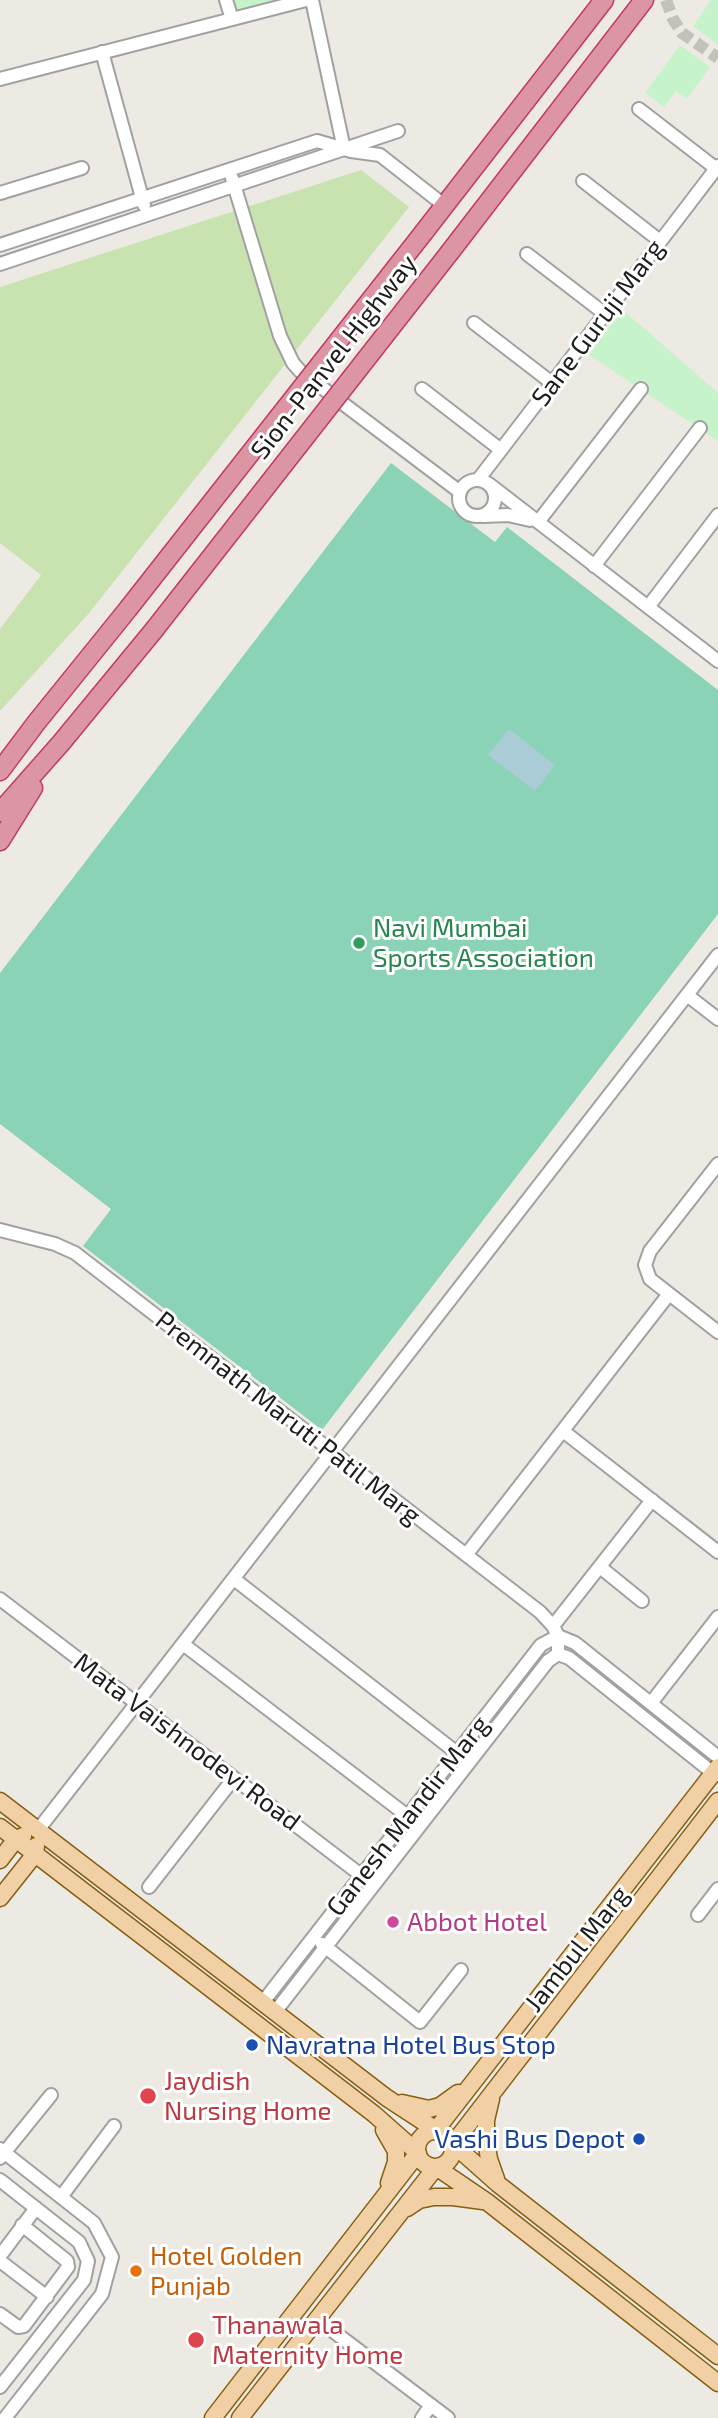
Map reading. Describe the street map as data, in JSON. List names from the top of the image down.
{
  "streets": {
    "highway": ["Sion-Panvel Highway"],
    "main road": ["Jambul Marg"],
    "street": [
      "Sane Guruji Marg",
      "Premnath Maruti Patil Marg",
      "Mata Vaishnodevi Road",
      "Ganesh Mandir Marg"
    ]
  },
  "crossings": [
    ["Premnath Maruti Patil Marg", "Ganesh Mandir Marg"],
    ["Mata Vaishnodevi Road", "Ganesh Mandir Marg"]
  ],
  "places": [
    "Navi Mumbai Sports Association",
    "Abbot Hotel",
    "Navratna Hotel Bus Stop",
    "Jaydish Nursing Home",
    "Vashi Bus Depot",
    "Hotel Golden Punjab",
    "Thanawala Maternity Home"
  ]
}
